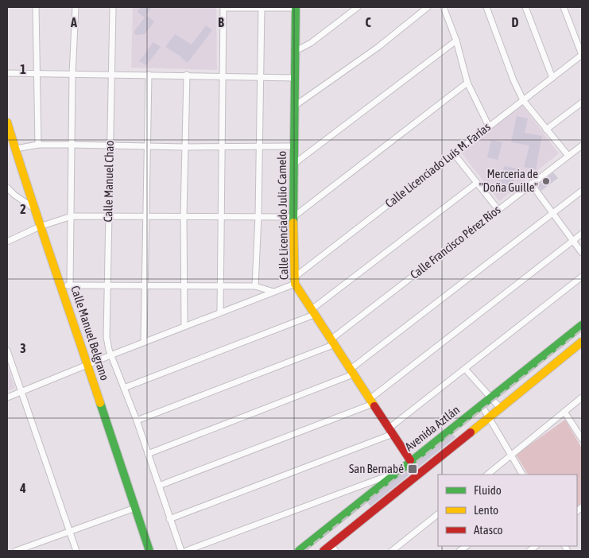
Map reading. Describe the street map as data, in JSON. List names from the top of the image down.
{
  "streets": {
    "street": [
      "Calle Licenciado Luis M. Farías",
      "Calle Manuel Chao",
      "Calle Licenciado Julio Camelo",
      "Calle Francisco Pérez Ríos",
      "Calle Manuel Belgrano",
      "Avenida Aztlán"
    ]
  },
  "crossings": [
    ["Calle Licenciado Luis M. Farías", "Calle Manuel Chao"],
    ["Calle Licenciado Luis M. Farías", "Calle Licenciado Julio Camelo"],
    ["Calle Licenciado Luis M. Farías", "Calle Manuel Belgrano"],
    ["Calle Manuel Chao", "Calle Francisco Pérez Ríos"],
    ["Calle Licenciado Julio Camelo", "Calle Francisco Pérez Ríos"],
    ["Calle Licenciado Julio Camelo", "Avenida Aztlán"]
  ],
  "places": {
    "other": ["Merceria de \"Doña Guille\""],
    "transit": ["San Bernabé"]
  },
  "legend": ["Fluido", "Lento", "Atasco"],
  "grid": {
    "columns": [
      "A",
      "B",
      "C",
      "D"
    ],
    "rows": [
      "1",
      "2",
      "3",
      "4"
    ]
  }
}
